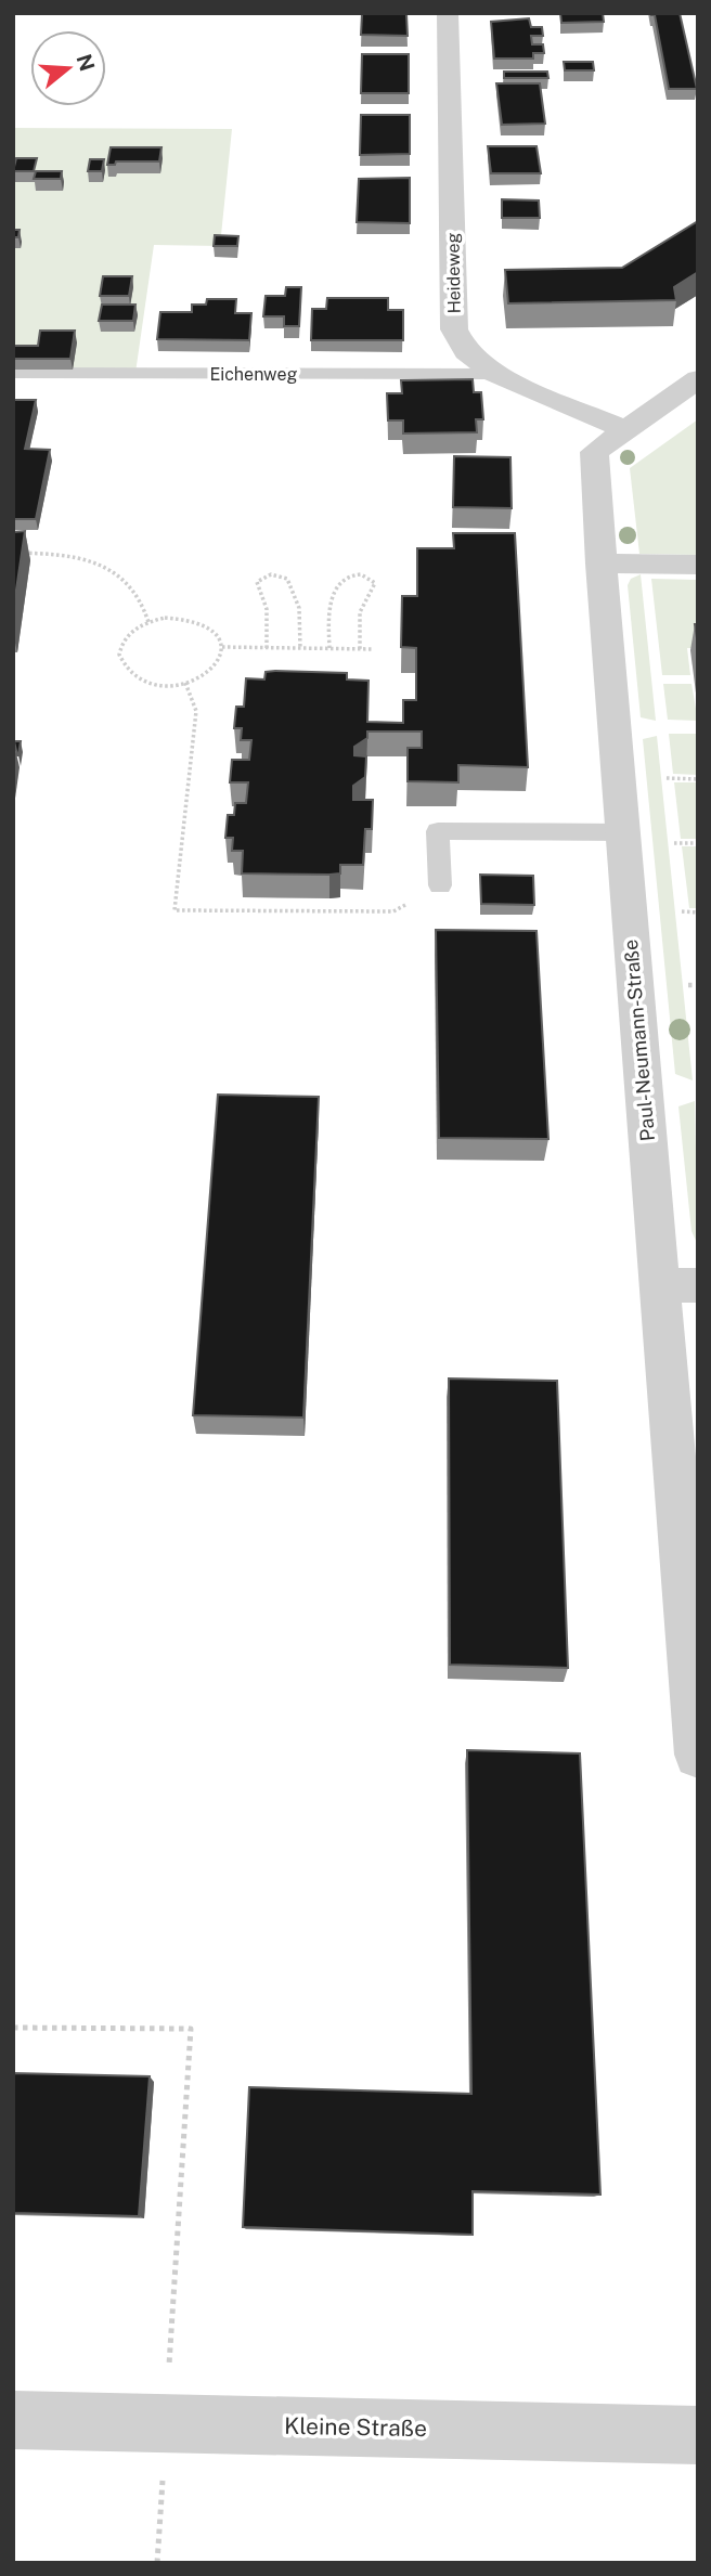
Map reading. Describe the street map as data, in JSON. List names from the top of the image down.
{
  "streets": {
    "street": ["Heideweg", "Paul-Neumann-Straße", "Kleine Straße"],
    "lane": ["Eichenweg"]
  },
  "crossings": [
    ["Heideweg", "Eichenweg"],
    ["Heideweg", "Paul-Neumann-Straße"]
  ],
  "north": "right"
}
